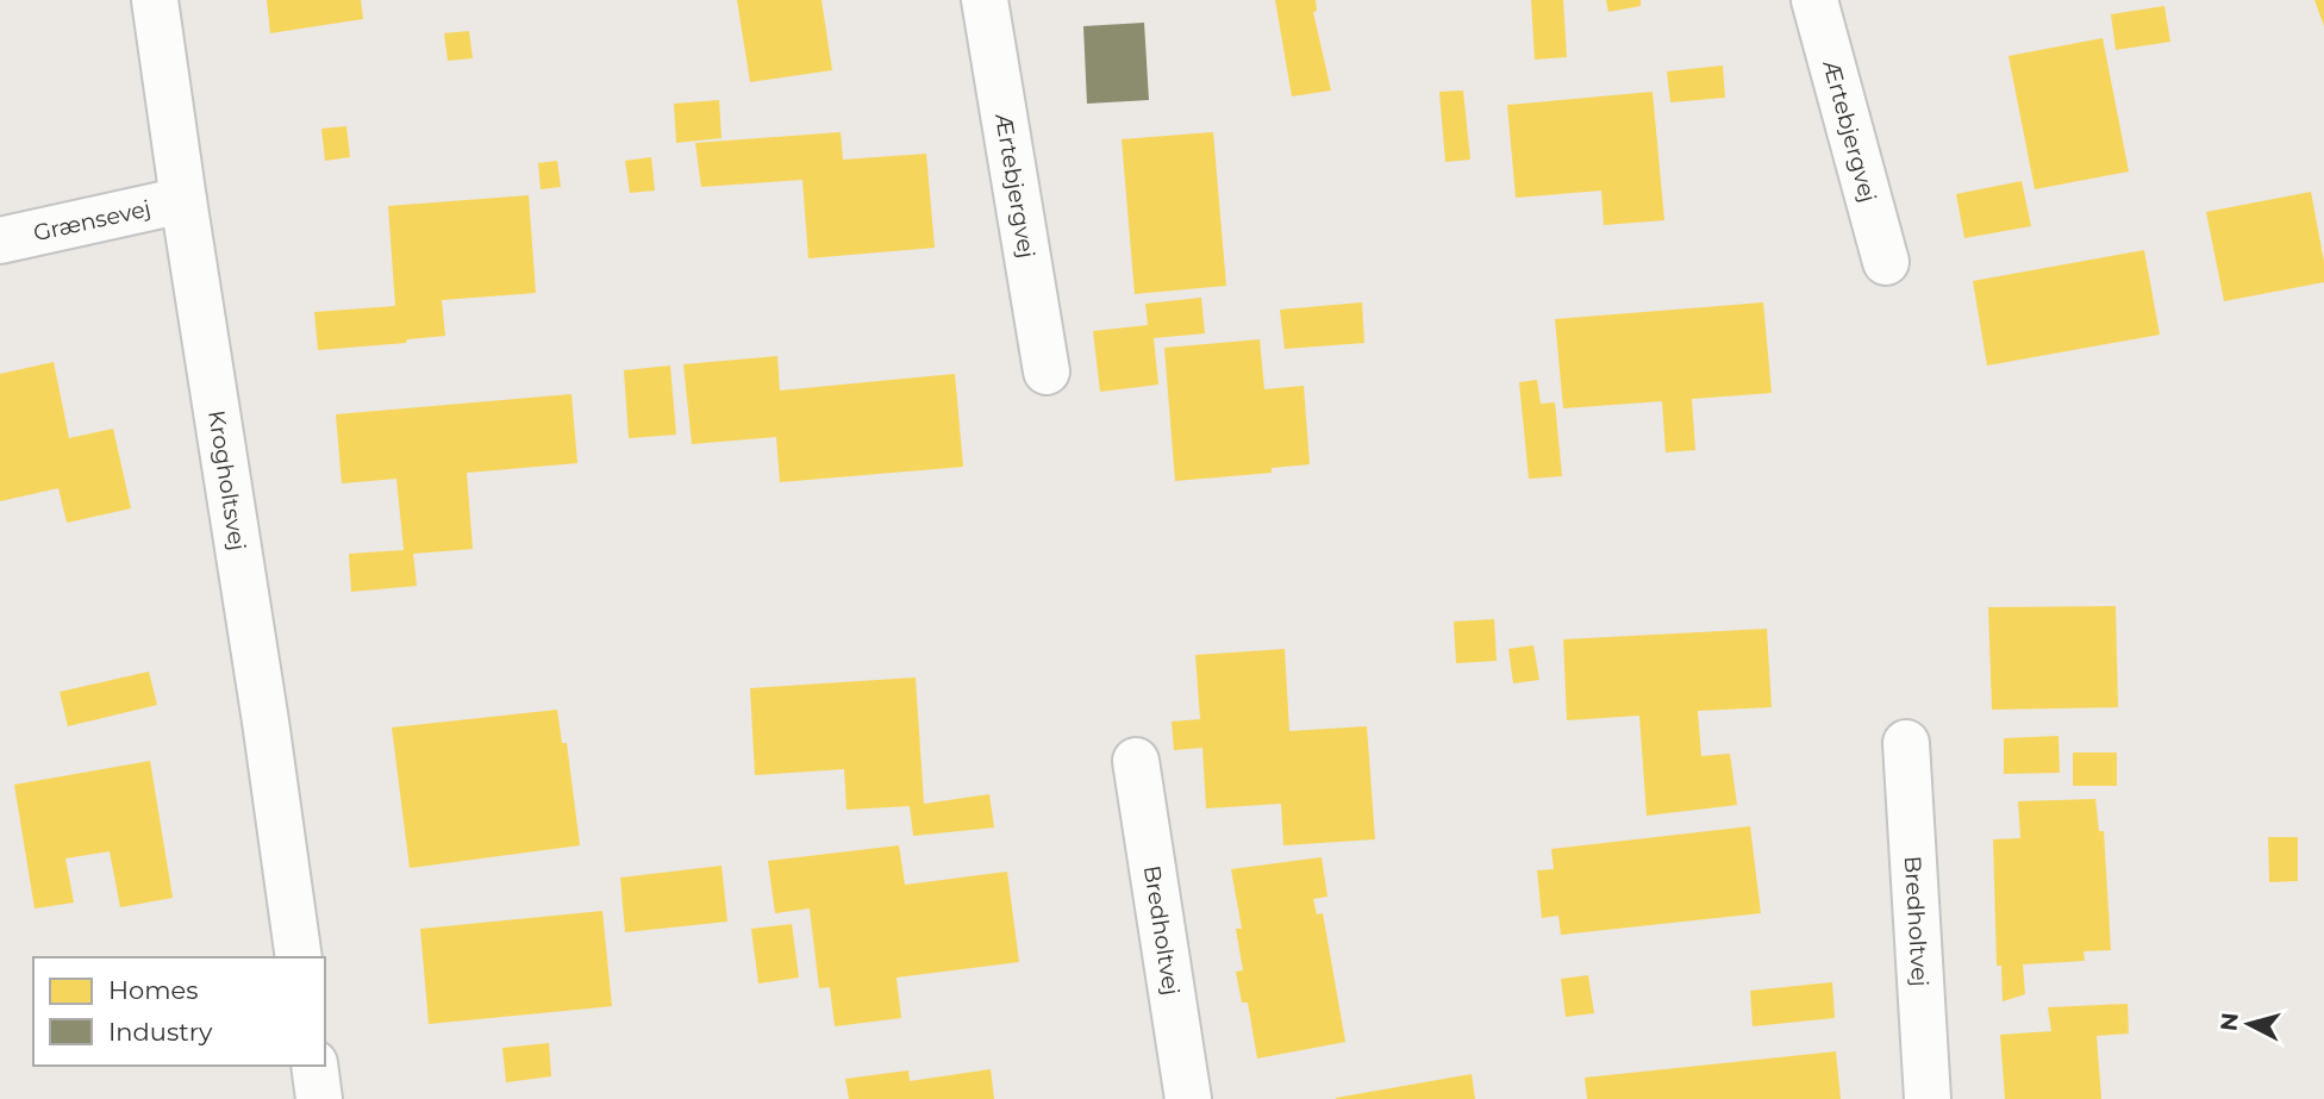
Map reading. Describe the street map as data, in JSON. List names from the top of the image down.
{
  "streets": {
    "street": [
      "Ærtebjergvej",
      "Grænsevej",
      "Krogholtsvej",
      "Bredholtvej"
    ]
  },
  "crossings": [
    ["Grænsevej", "Krogholtsvej"]
  ],
  "legend": ["Homes", "Industry"],
  "north": "left"
}
